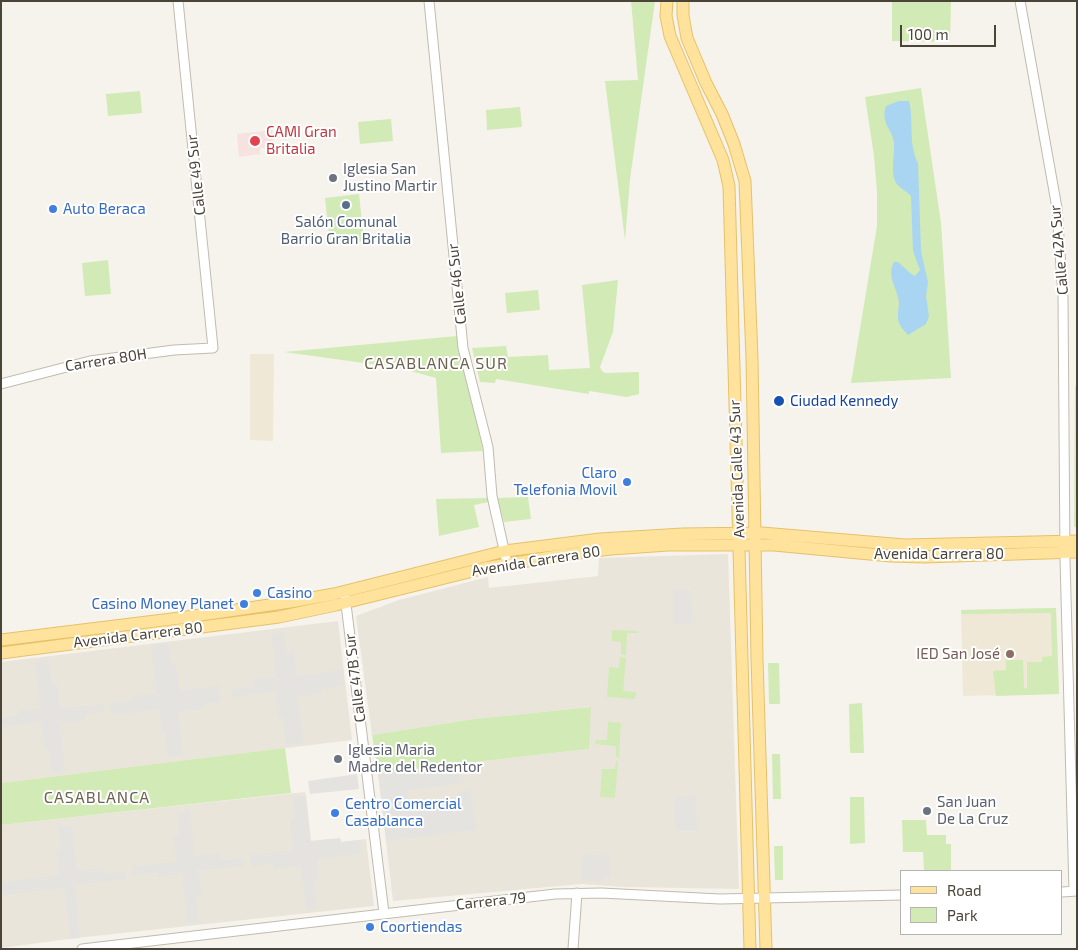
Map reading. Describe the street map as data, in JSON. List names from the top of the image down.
{
  "streets": {
    "main road": ["Avenida Calle 43 Sur", "Avenida Carrera 80"],
    "street": [
      "Calle 49 Sur",
      "Calle 42A Sur",
      "Calle 46 Sur",
      "Carrera 80H",
      "Calle 47B Sur",
      "Carrera 79"
    ]
  },
  "crossings": [
    ["Calle 49 Sur", "Carrera 80H"],
    ["Calle 42A Sur", "Avenida Carrera 80"],
    ["Calle 46 Sur", "Avenida Carrera 80"],
    ["Avenida Calle 43 Sur", "Avenida Carrera 80"],
    ["Avenida Calle 43 Sur", "Carrera 79"],
    ["Avenida Carrera 80", "Calle 47B Sur"],
    ["Calle 47B Sur", "Carrera 79"]
  ],
  "districts": ["CASABLANCA SUR", "CASABLANCA"],
  "places": [
    "CAMI Gran Britalia",
    "Iglesia San Justino Martir",
    "Salón Comunal Barrio Gran Britalia",
    "Auto Beraca",
    "Ciudad Kennedy",
    "Claro Telefonia Movil",
    "Casino",
    "Casino Money Planet",
    "IED San José",
    "Iglesia Maria Madre del Redentor",
    "San Juan De La Cruz",
    "Centro Comercial Casablanca",
    "Coortiendas"
  ],
  "legend": ["Road", "Park"],
  "scale_bar": "100 m"
}
